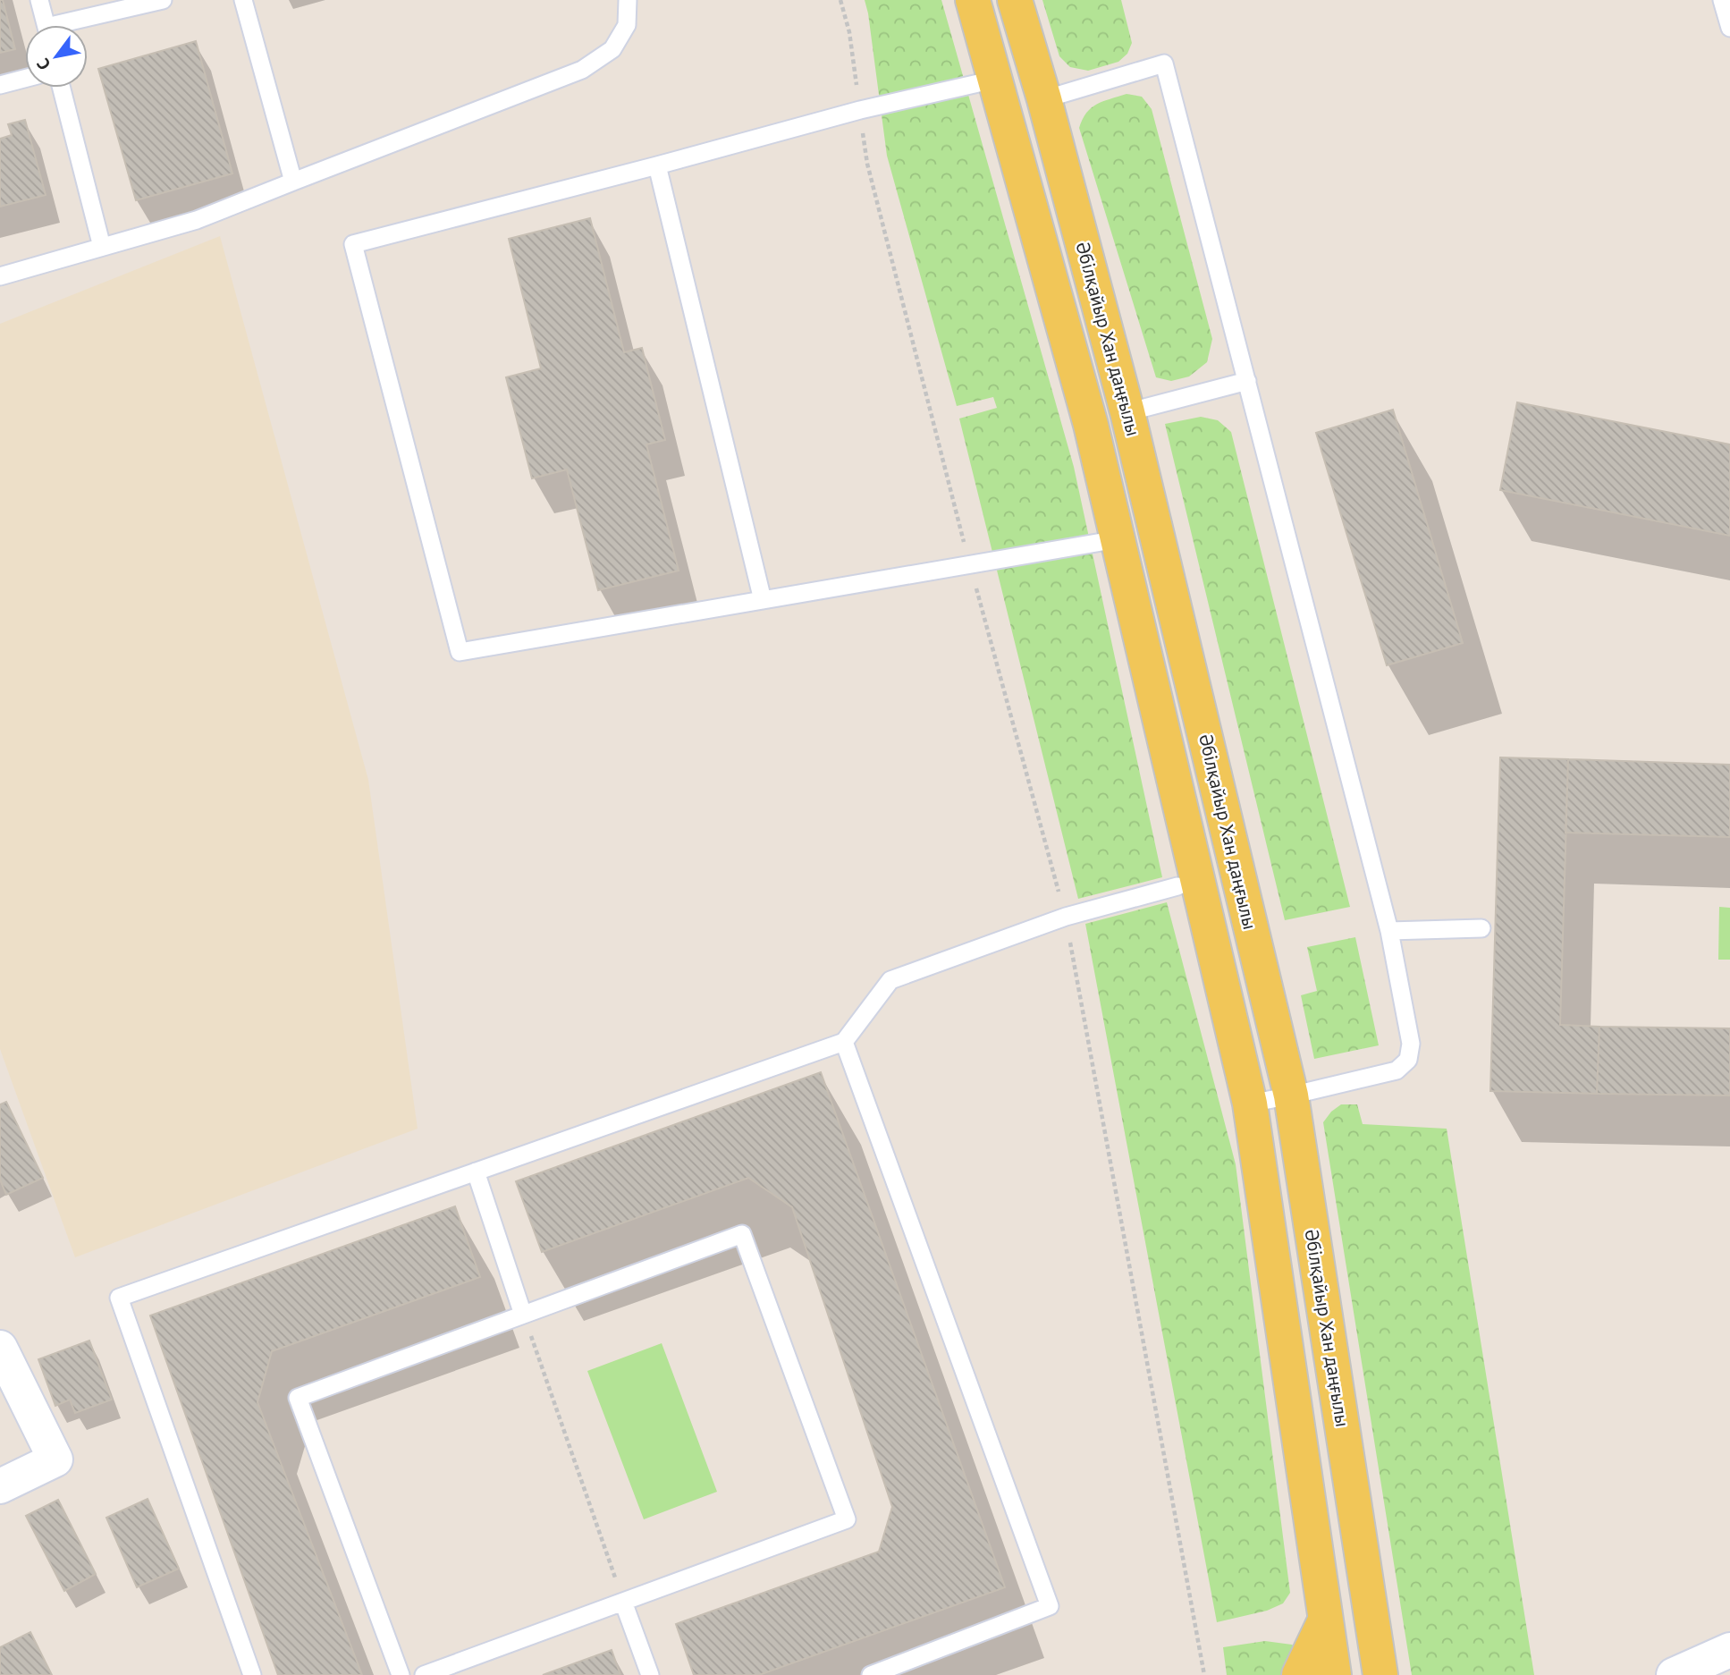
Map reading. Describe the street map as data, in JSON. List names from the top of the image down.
{
  "streets": {
    "main road": ["Әбілқайыр Хан даңғылы"]
  },
  "north": "bottom left"
}
